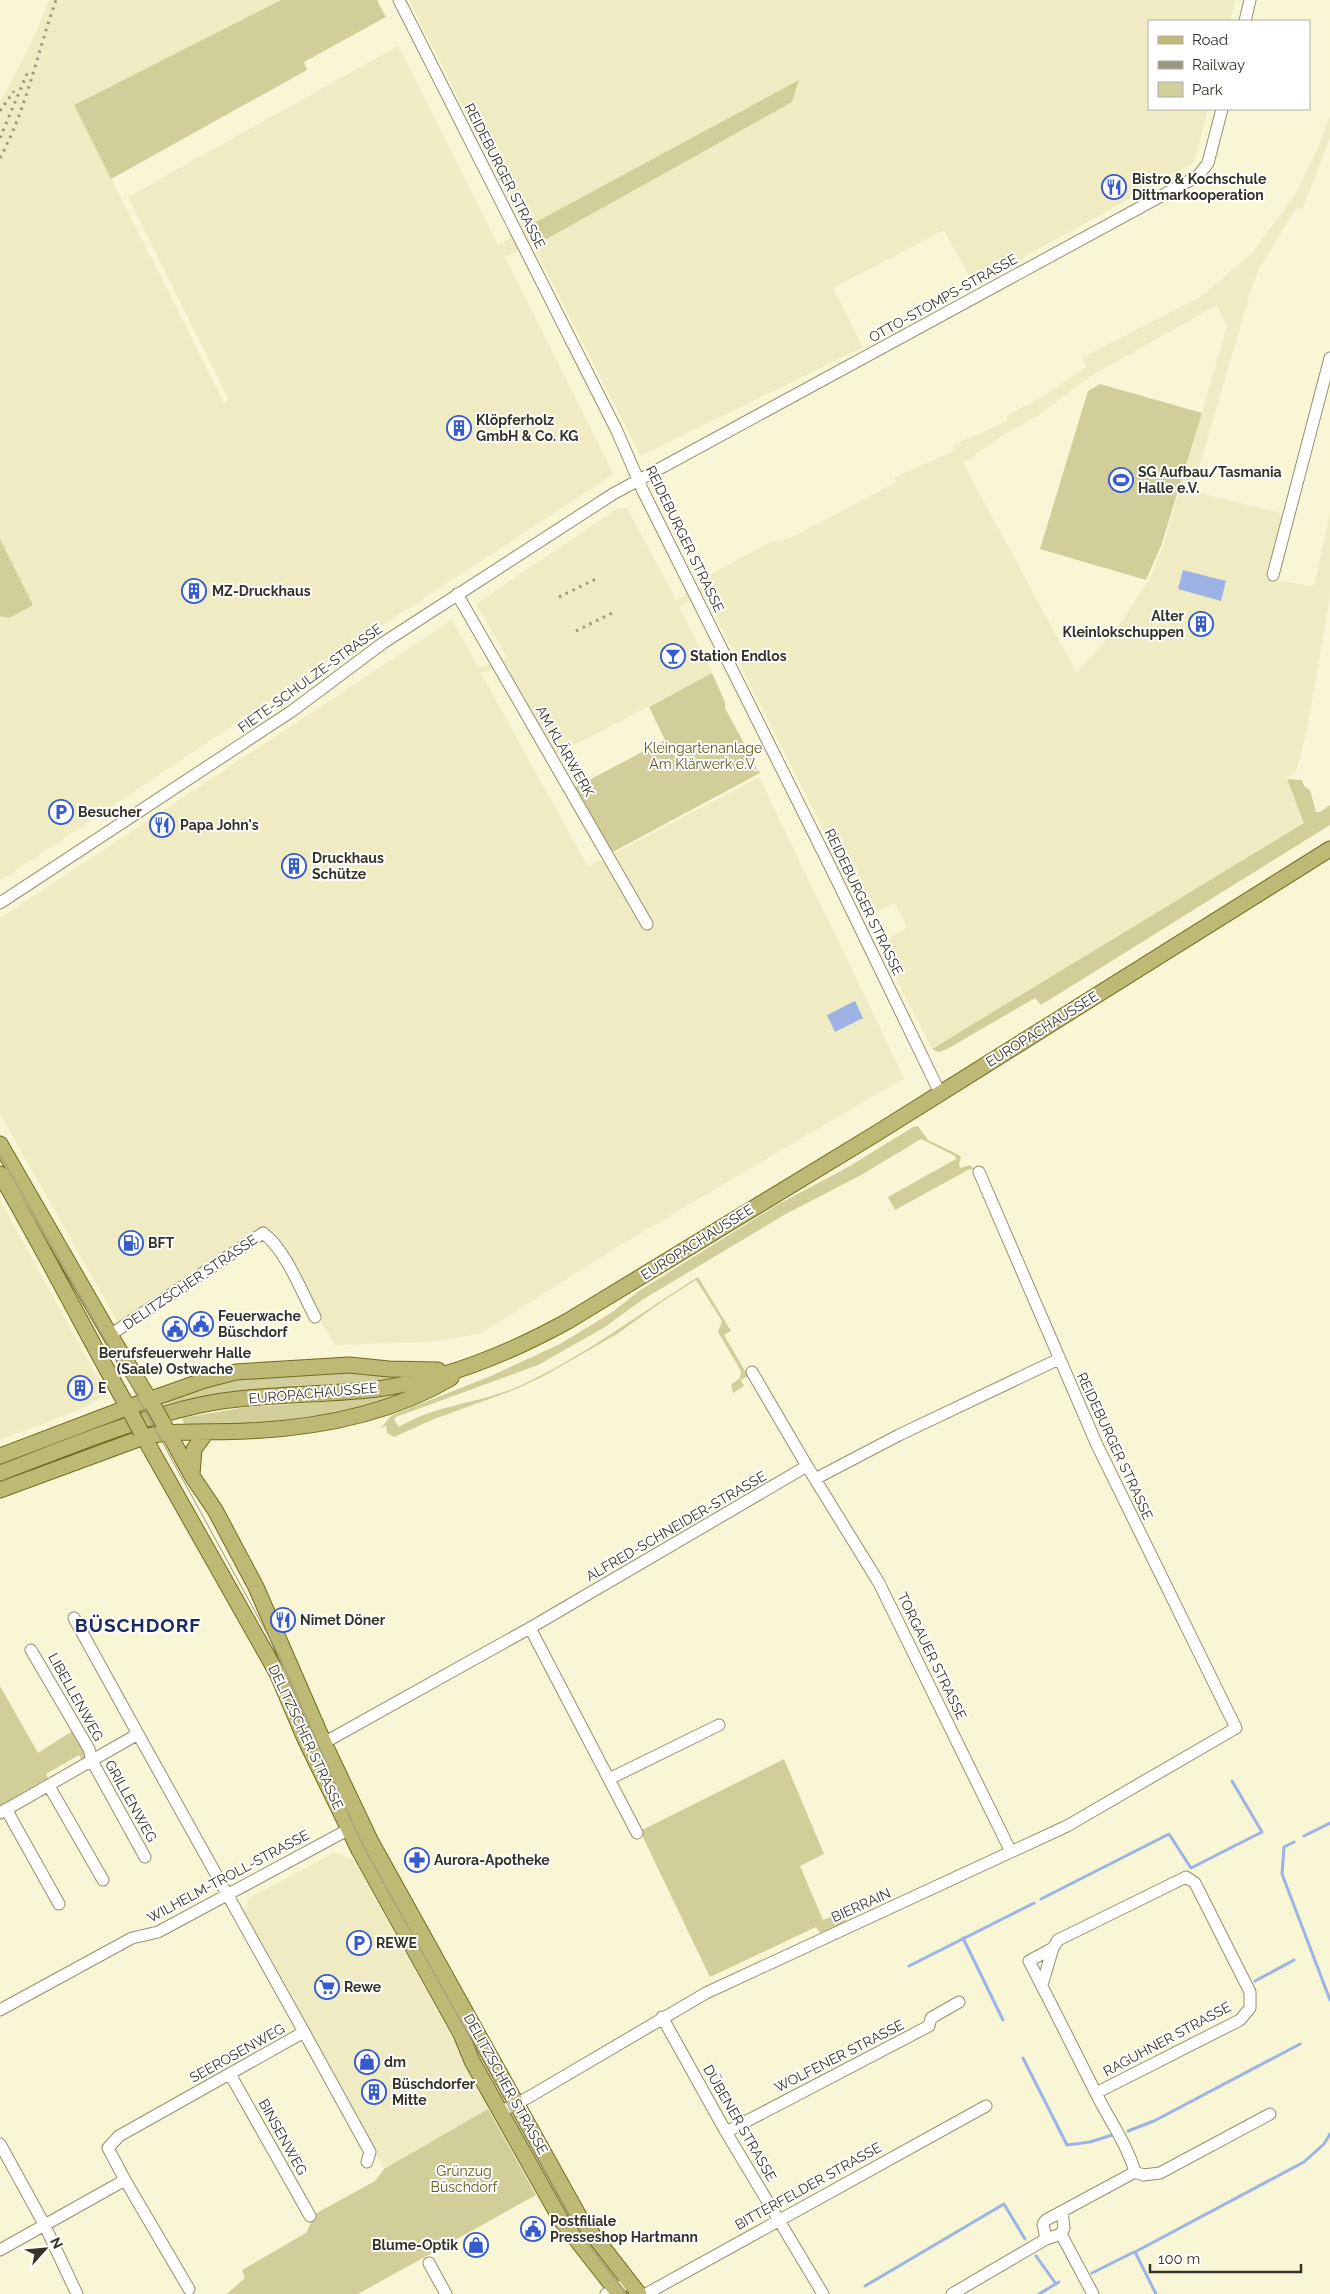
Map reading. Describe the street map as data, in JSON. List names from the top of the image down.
{
  "streets": {
    "main road": ["EUROPACHAUSSEE", "DELITZSCHER STRASSE"],
    "street": [
      "REIDEBURGER STRASSE",
      "OTTO-STOMPS-STRASSE",
      "FIETE-SCHULZE-STRASSE",
      "AM KLÄRWERK",
      "ALFRED-SCHNEIDER-STRASSE",
      "TORGAUER STRASSE",
      "LIBELLENWEG",
      "GRILLENWEG",
      "WILHELM-TROLL-STRASSE",
      "BIERRAIN",
      "RAGUHNER STRASSE",
      "SEEROSENWEG",
      "WOLFENER STRASSE",
      "DÜBENER STRASSE",
      "BINSENWEG",
      "BITTERFELDER STRASSE"
    ]
  },
  "crossings": [
    ["REIDEBURGER STRASSE", "OTTO-STOMPS-STRASSE"],
    ["REIDEBURGER STRASSE", "FIETE-SCHULZE-STRASSE"],
    ["REIDEBURGER STRASSE", "EUROPACHAUSSEE"],
    ["REIDEBURGER STRASSE", "BIERRAIN"],
    ["OTTO-STOMPS-STRASSE", "FIETE-SCHULZE-STRASSE"],
    ["FIETE-SCHULZE-STRASSE", "AM KLÄRWERK"],
    ["DELITZSCHER STRASSE", "ALFRED-SCHNEIDER-STRASSE"],
    ["DELITZSCHER STRASSE", "WILHELM-TROLL-STRASSE"],
    ["DELITZSCHER STRASSE", "BIERRAIN"],
    ["TORGAUER STRASSE", "BIERRAIN"],
    ["LIBELLENWEG", "GRILLENWEG"],
    ["WILHELM-TROLL-STRASSE", "SEEROSENWEG"],
    ["BIERRAIN", "DÜBENER STRASSE"],
    ["SEEROSENWEG", "BINSENWEG"],
    ["WOLFENER STRASSE", "DÜBENER STRASSE"],
    ["DÜBENER STRASSE", "BITTERFELDER STRASSE"]
  ],
  "districts": ["BÜSCHDORF"],
  "parks": ["Kleingartenanlage Am Klärwerk e.V.", "Grünzug Büschdorf"],
  "places": {
    "restaurant": ["Bistro & Kochschule Dittmarkooperation", "Papa John's", "Nimet Döner"],
    "building": [
      "Klöpferholz GmbH & Co. KG",
      "MZ-Druckhaus",
      "Alter Kleinlokschuppen",
      "Druckhaus Schütze",
      "E",
      "Büschdorfer Mitte"
    ],
    "sports": ["SG Aufbau/Tasmania Halle e.V."],
    "bar": ["Station Endlos"],
    "parking": ["Besucher", "REWE"],
    "fuel station": ["BFT"],
    "public building": ["Feuerwache Büschdorf", "Berufsfeuerwehr Halle (Saale) Ostwache", "Postfiliale Presseshop Hartmann"],
    "pharmacy": ["Aurora-Apotheke"],
    "supermarket": ["Rewe"],
    "shop": ["dm", "Blume-Optik"]
  },
  "legend": ["Road", "Railway", "Park"],
  "scale_bar": "100 m",
  "north": "top right"
}
